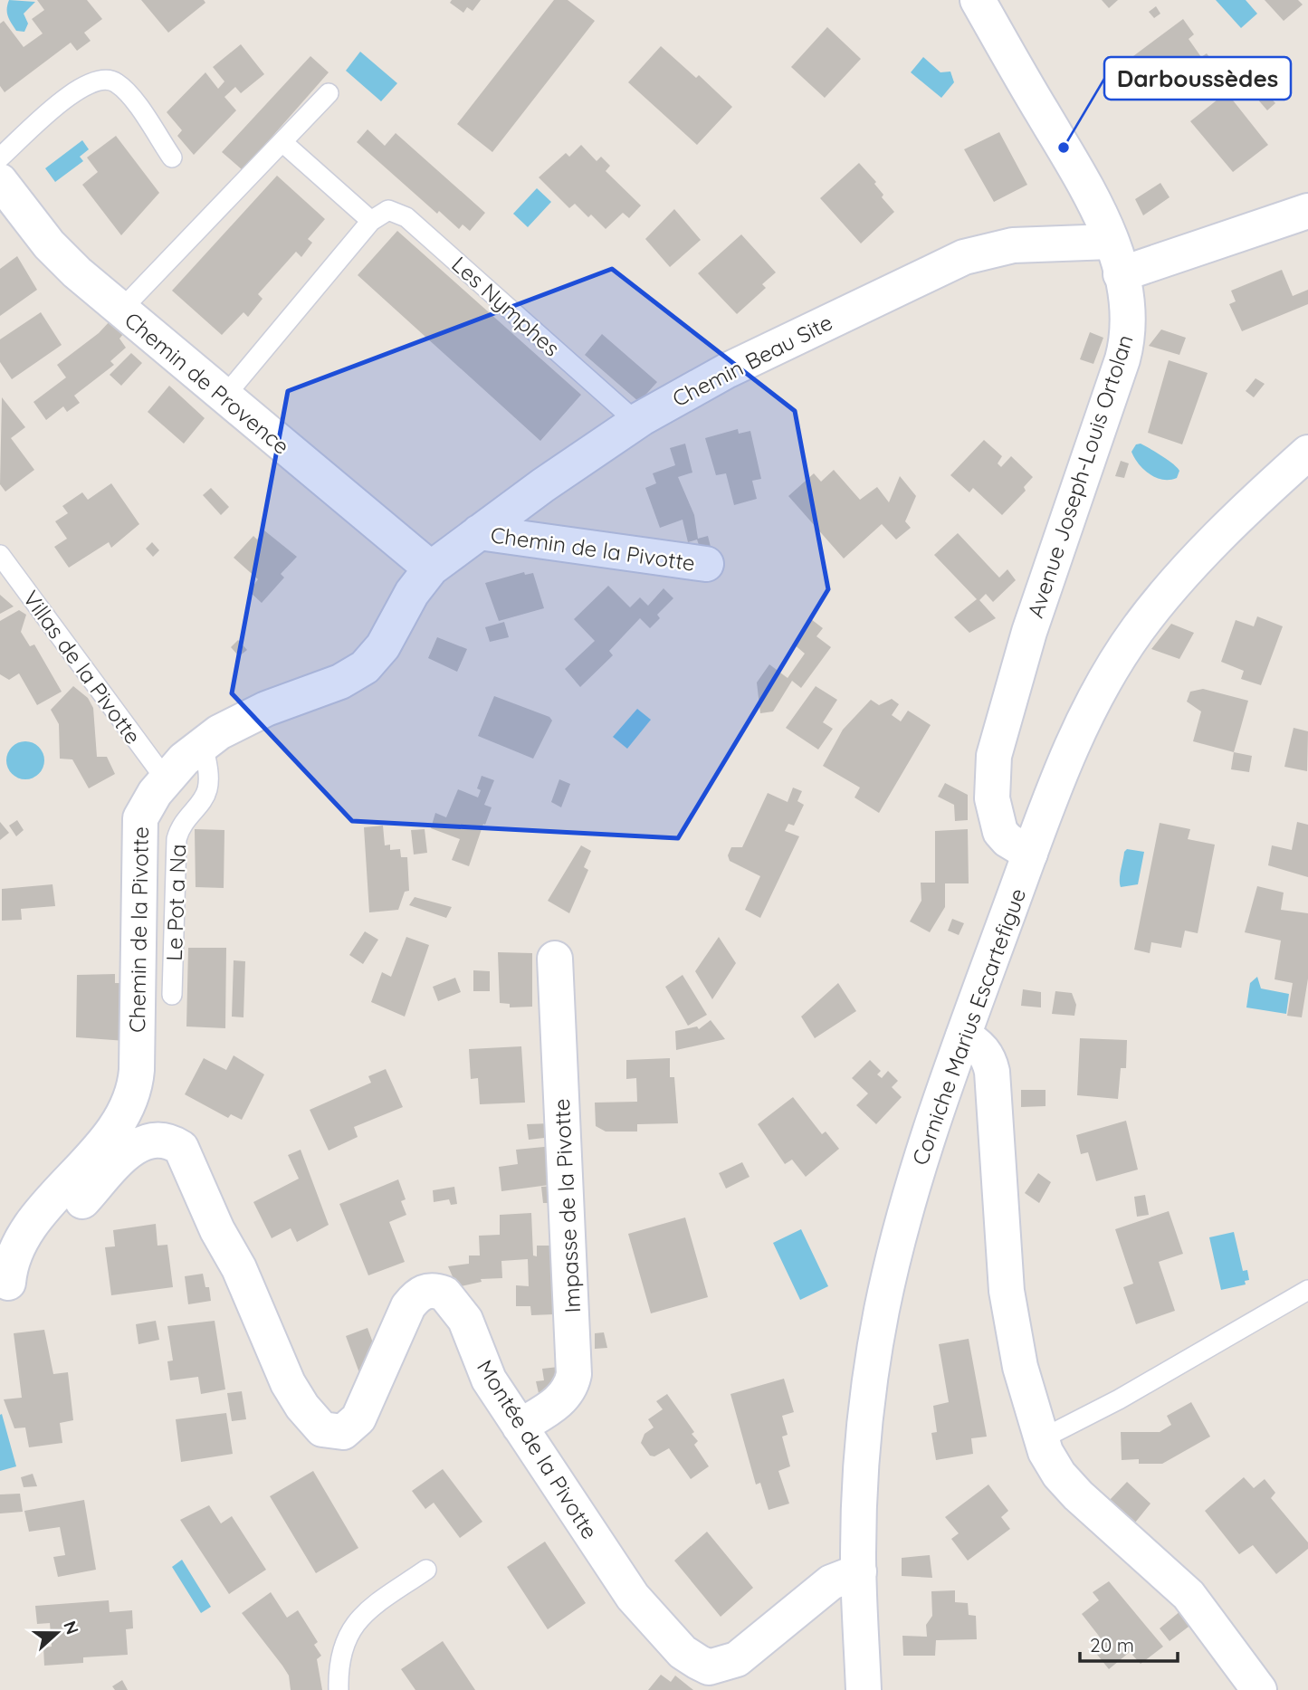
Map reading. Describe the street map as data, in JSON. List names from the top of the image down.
{
  "streets": {
    "street": [
      "Chemin Beau Site",
      "Chemin de Provence",
      "Avenue Joseph-Louis Ortolan",
      "Chemin de la Pivotte",
      "Corniche Marius Escartefigue",
      "Impasse de la Pivotte",
      "Montée de la Pivotte"
    ],
    "lane": ["Les Nymphes", "Villas de la Pivotte", "Le Pot a Na"]
  },
  "crossings": [
    ["Les Nymphes", "Chemin Beau Site"],
    ["Chemin Beau Site", "Chemin de Provence"],
    ["Chemin Beau Site", "Avenue Joseph-Louis Ortolan"],
    ["Chemin Beau Site", "Chemin de la Pivotte"],
    ["Chemin de Provence", "Chemin de la Pivotte"],
    ["Avenue Joseph-Louis Ortolan", "Corniche Marius Escartefigue"],
    ["Chemin de la Pivotte", "Villas de la Pivotte"],
    ["Chemin de la Pivotte", "Le Pot a Na"],
    ["Chemin de la Pivotte", "Montée de la Pivotte"],
    ["Corniche Marius Escartefigue", "Montée de la Pivotte"],
    ["Impasse de la Pivotte", "Montée de la Pivotte"]
  ],
  "places": ["Darboussèdes"],
  "scale_bar": "20 m",
  "north": "right"
}
